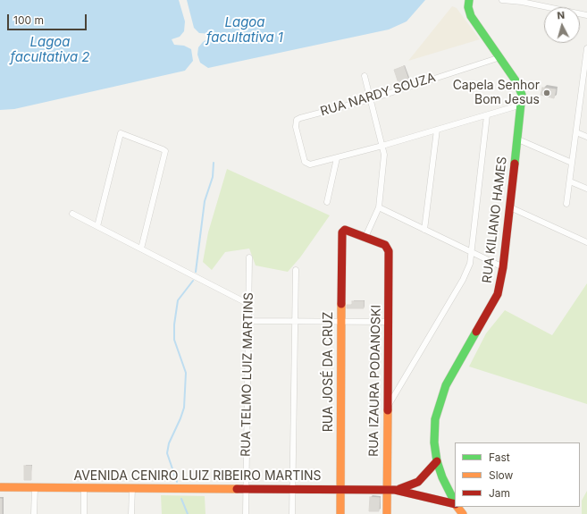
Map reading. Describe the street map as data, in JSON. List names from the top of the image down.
{
  "streets": {
    "street": [
      "RUA NARDY SOUZA",
      "RUA KILIANO HAMES",
      "RUA JOSÉ DA CRUZ",
      "RUA TELMO LUIZ MARTINS",
      "RUA IZAURA PODANOSKI",
      "AVENIDA CENIRO LUIZ RIBEIRO MARTINS"
    ]
  },
  "crossings": [
    ["RUA NARDY SOUZA", "RUA KILIANO HAMES"],
    ["RUA KILIANO HAMES", "AVENIDA CENIRO LUIZ RIBEIRO MARTINS"],
    ["RUA JOSÉ DA CRUZ", "RUA IZAURA PODANOSKI"],
    ["RUA JOSÉ DA CRUZ", "AVENIDA CENIRO LUIZ RIBEIRO MARTINS"],
    ["RUA TELMO LUIZ MARTINS", "AVENIDA CENIRO LUIZ RIBEIRO MARTINS"],
    ["RUA IZAURA PODANOSKI", "AVENIDA CENIRO LUIZ RIBEIRO MARTINS"]
  ],
  "water": ["Lagoa facultativa 1", "Lagoa facultativa 2"],
  "places": ["Capela Senhor Bom Jesus"],
  "legend": ["Fast", "Slow", "Jam"],
  "scale_bar": "100 m",
  "north": "top"
}
